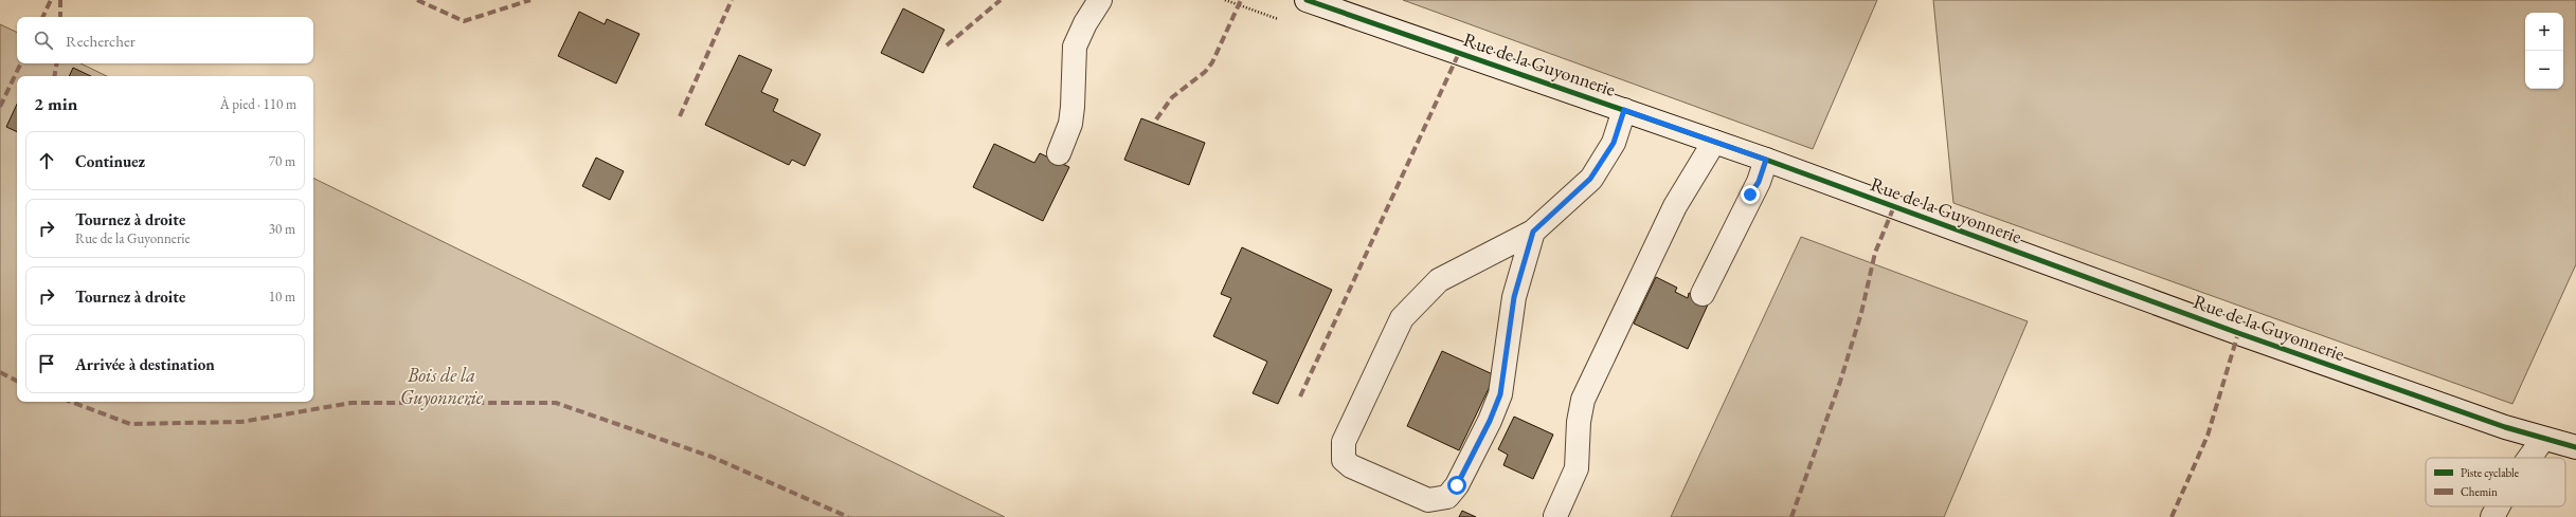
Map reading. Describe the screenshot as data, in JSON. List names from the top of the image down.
{
  "streets": {
    "street": ["Rue de la Guyonnerie"]
  },
  "parks": ["Bois de la Guyonnerie"],
  "legend": ["Piste cyclable", "Chemin"],
  "page": {
    "map_buttons": ["+", "−"],
    "search": "Rechercher",
    "heading": ["2 min", "À pied · 110 m"],
    "list": [
      ["Continuez", "70 m"],
      ["Tournez à droite", "Rue de la Guyonnerie", "30 m"],
      ["Tournez à droite", "10 m"],
      "Arrivée à destination"
    ]
  }
}
